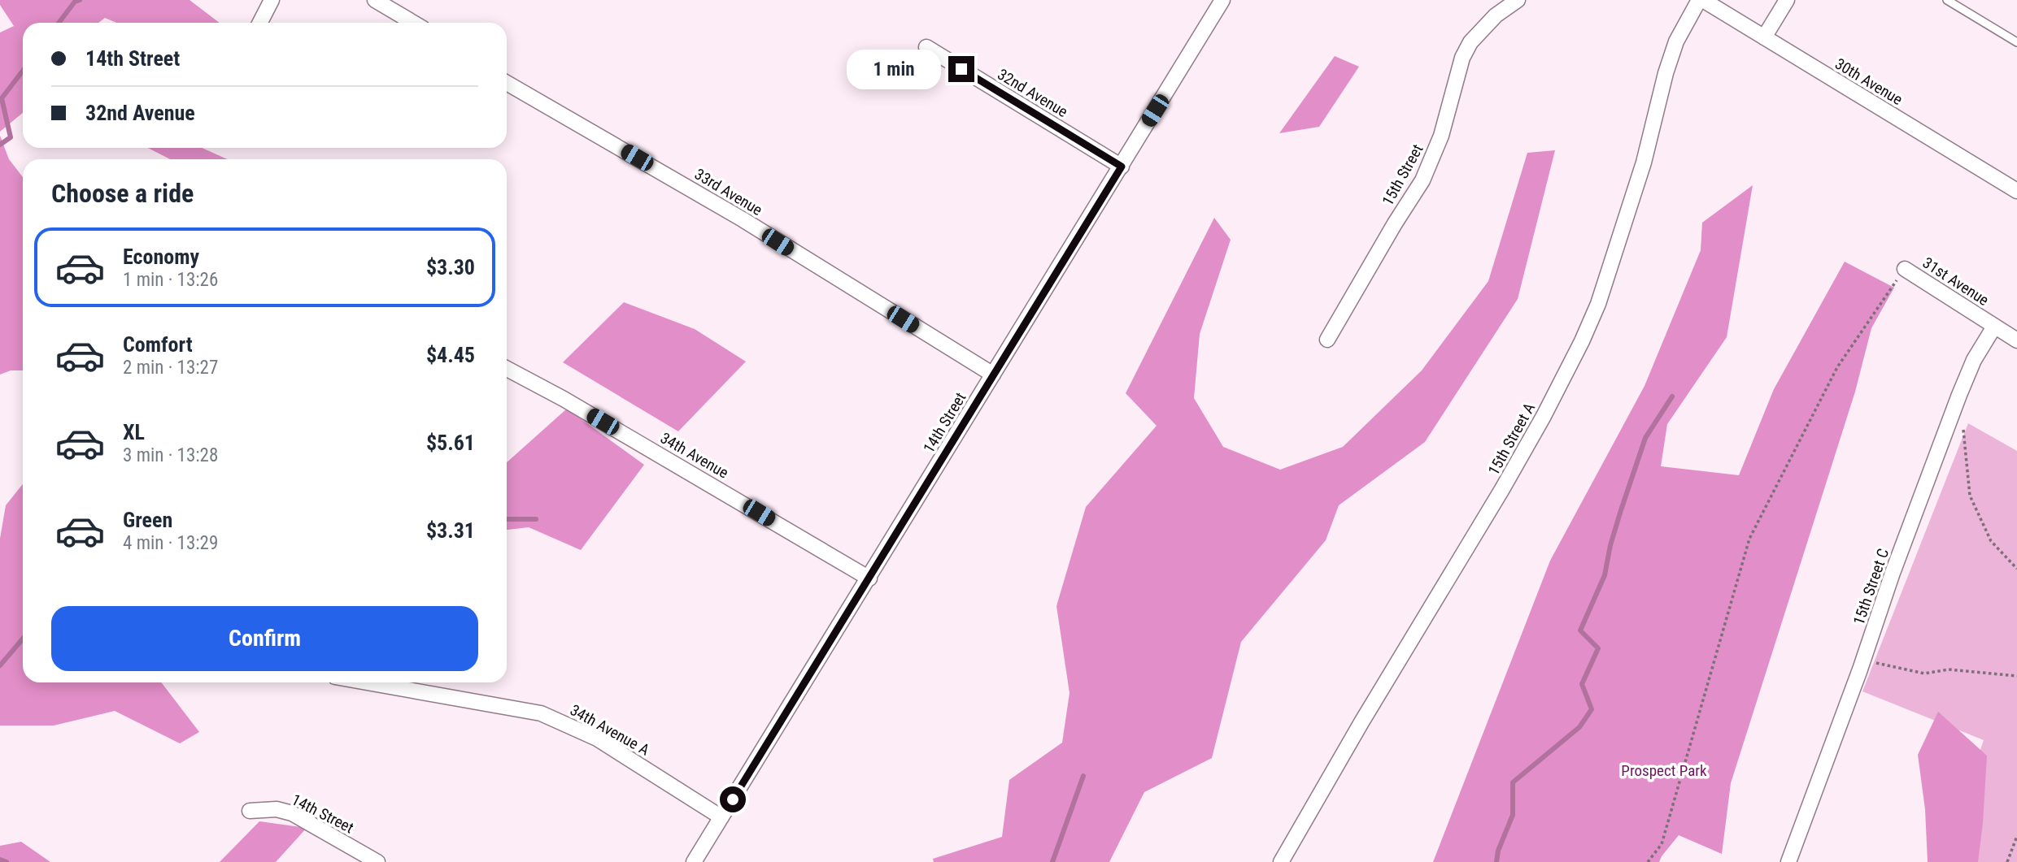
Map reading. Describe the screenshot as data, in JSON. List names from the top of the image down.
{
  "streets": {
    "street": [
      "30th Avenue",
      "32nd Avenue",
      "15th Street",
      "33rd Avenue",
      "31st Avenue",
      "14th Street",
      "15th Street A",
      "34th Avenue",
      "15th Street C",
      "34th Avenue A"
    ]
  },
  "crossings": [
    ["30th Avenue", "15th Street A"],
    ["32nd Avenue", "14th Street"],
    ["33rd Avenue", "14th Street"],
    ["31st Avenue", "15th Street C"],
    ["14th Street", "34th Avenue"],
    ["14th Street", "34th Avenue A"]
  ],
  "parks": ["Prospect Park"],
  "page": {
    "banner": ["14th Street", "32nd Avenue"],
    "bubble": "1 min",
    "heading": "Choose a ride",
    "list": [
      {
        "name": "Economy",
        "note": "1 min · 13:26",
        "value": "$3.30"
      },
      {
        "name": "Comfort",
        "note": "2 min · 13:27",
        "value": "$4.45"
      },
      {
        "name": "XL",
        "note": "3 min · 13:28",
        "value": "$5.61"
      },
      {
        "name": "Green",
        "note": "4 min · 13:29",
        "value": "$3.31"
      }
    ],
    "buttons": "Confirm"
  }
}
